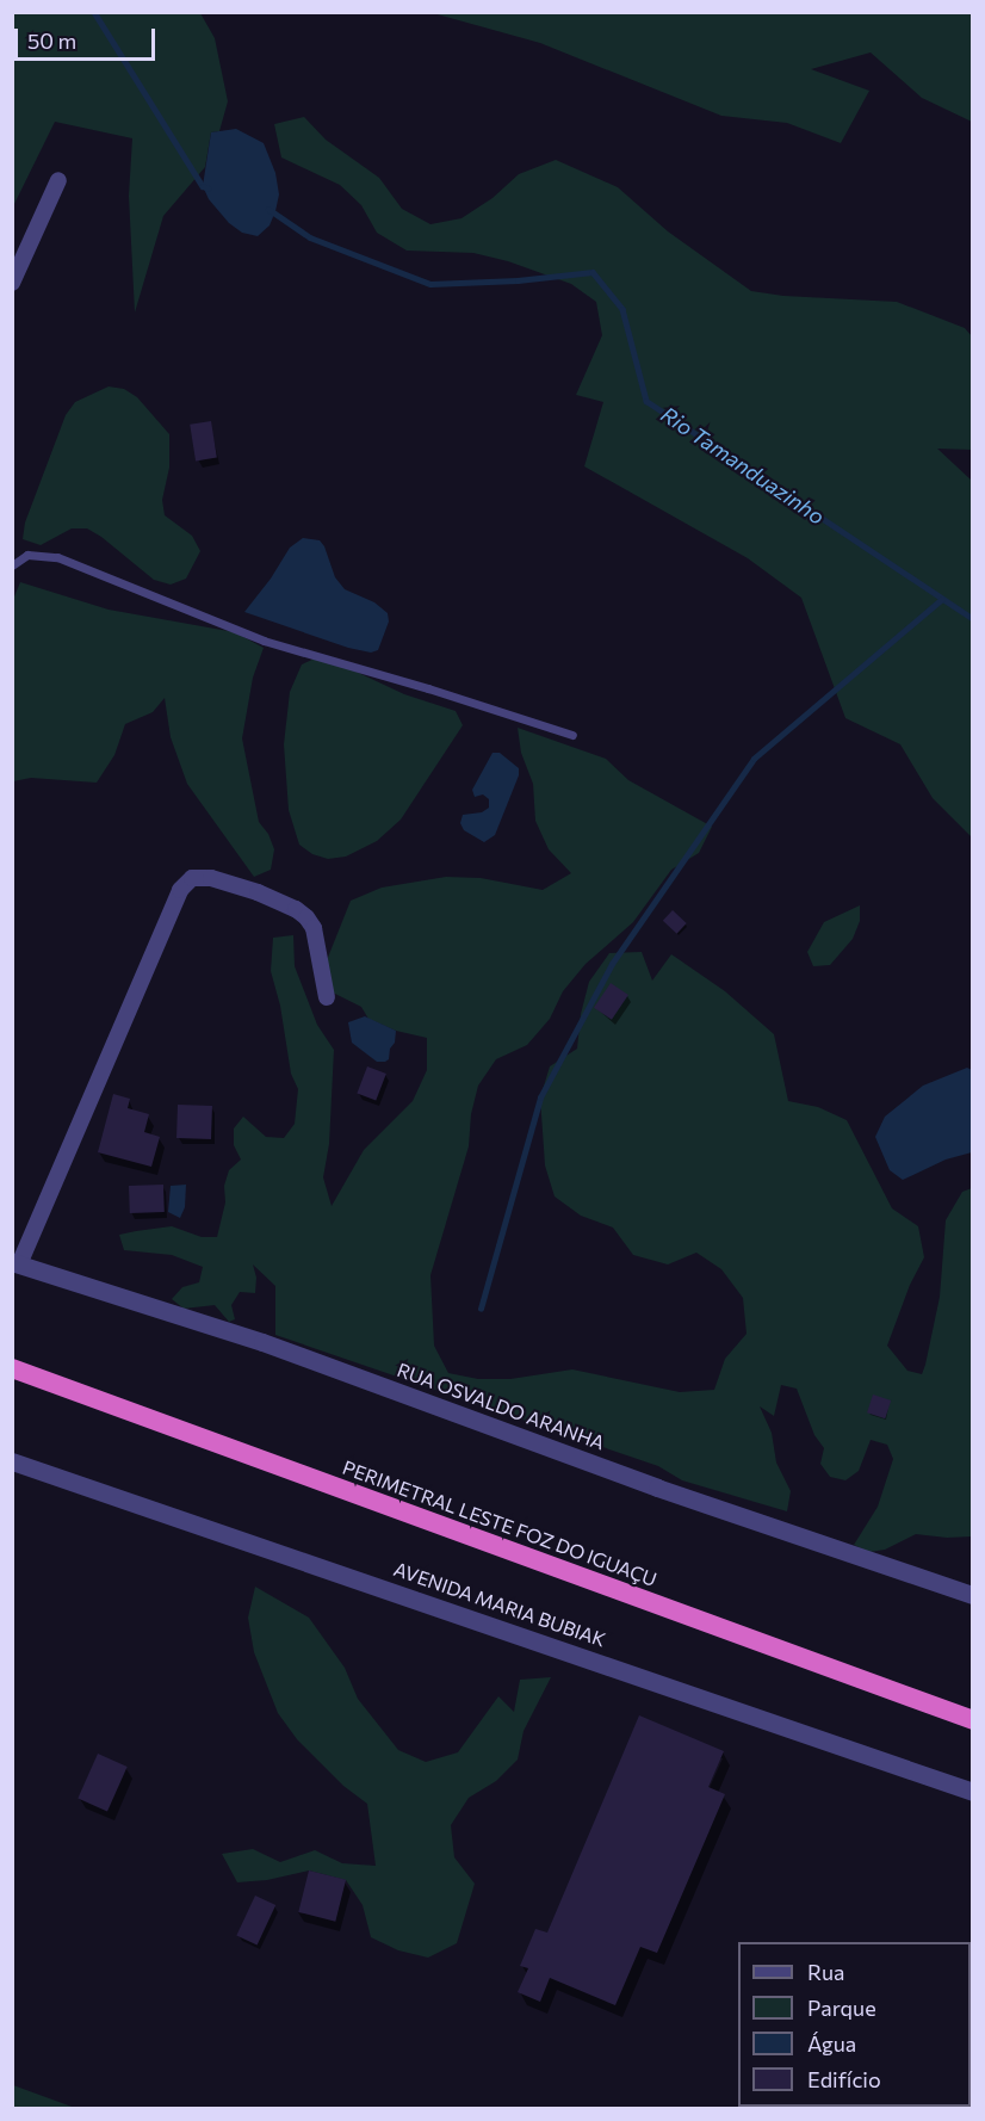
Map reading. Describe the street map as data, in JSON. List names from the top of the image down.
{
  "streets": {
    "highway": ["PERIMETRAL LESTE FOZ DO IGUAÇU"],
    "street": ["RUA OSVALDO ARANHA", "AVENIDA MARIA BUBIAK"]
  },
  "water": ["Rio Tamanduazinho"],
  "legend": [
    "Rua",
    "Parque",
    "Água",
    "Edifício"
  ],
  "scale_bar": "50 m"
}
